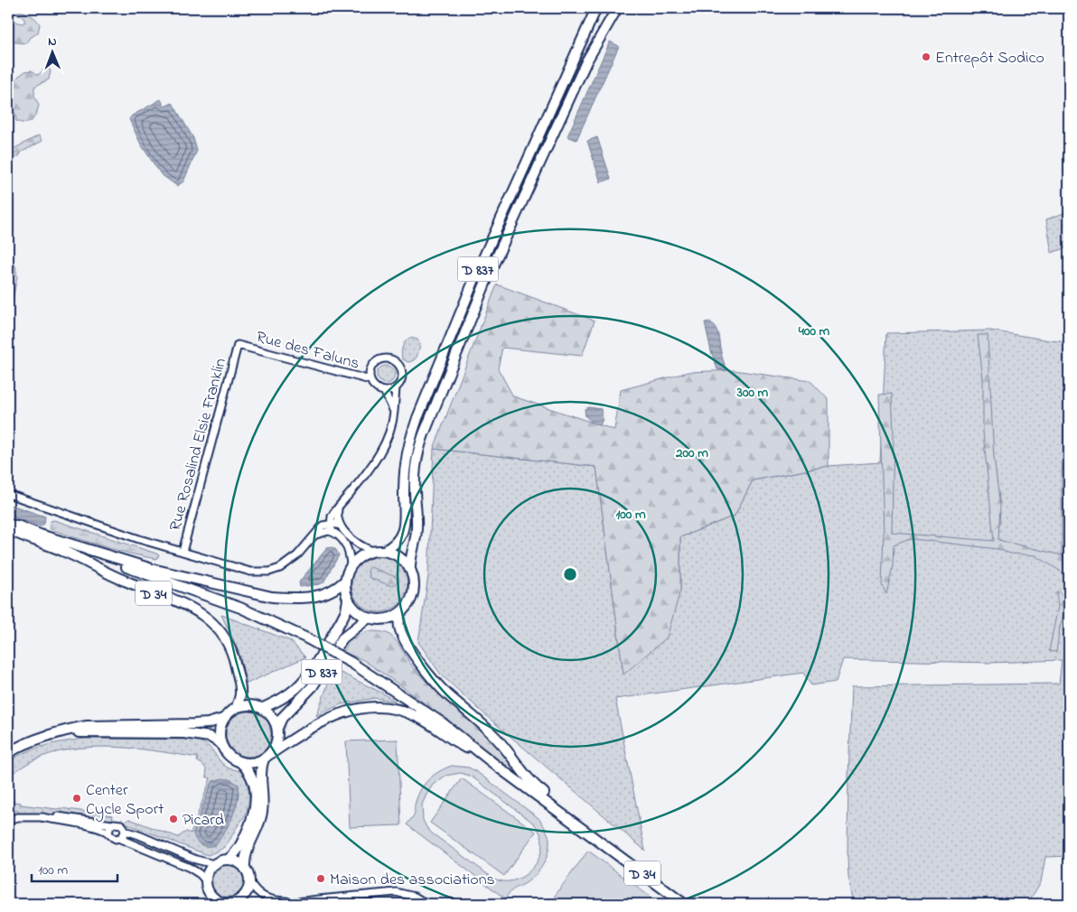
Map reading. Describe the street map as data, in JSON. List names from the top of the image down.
{
  "streets": {
    "main road": ["D 837", "D 34"],
    "street": ["Rue des Faluns", "Rue Rosalind Elsie Franklin"]
  },
  "crossings": [
    ["D 837", "D 34"],
    ["Rue des Faluns", "Rue Rosalind Elsie Franklin"]
  ],
  "places": [
    "Entrepôt Sodico",
    "Center Cycle Sport",
    "Picard",
    "Maison des associations"
  ],
  "scale_bar": "100 m",
  "north": "top",
  "rings": [
    "400 m",
    "300 m",
    "200 m",
    "100 m"
  ]
}
